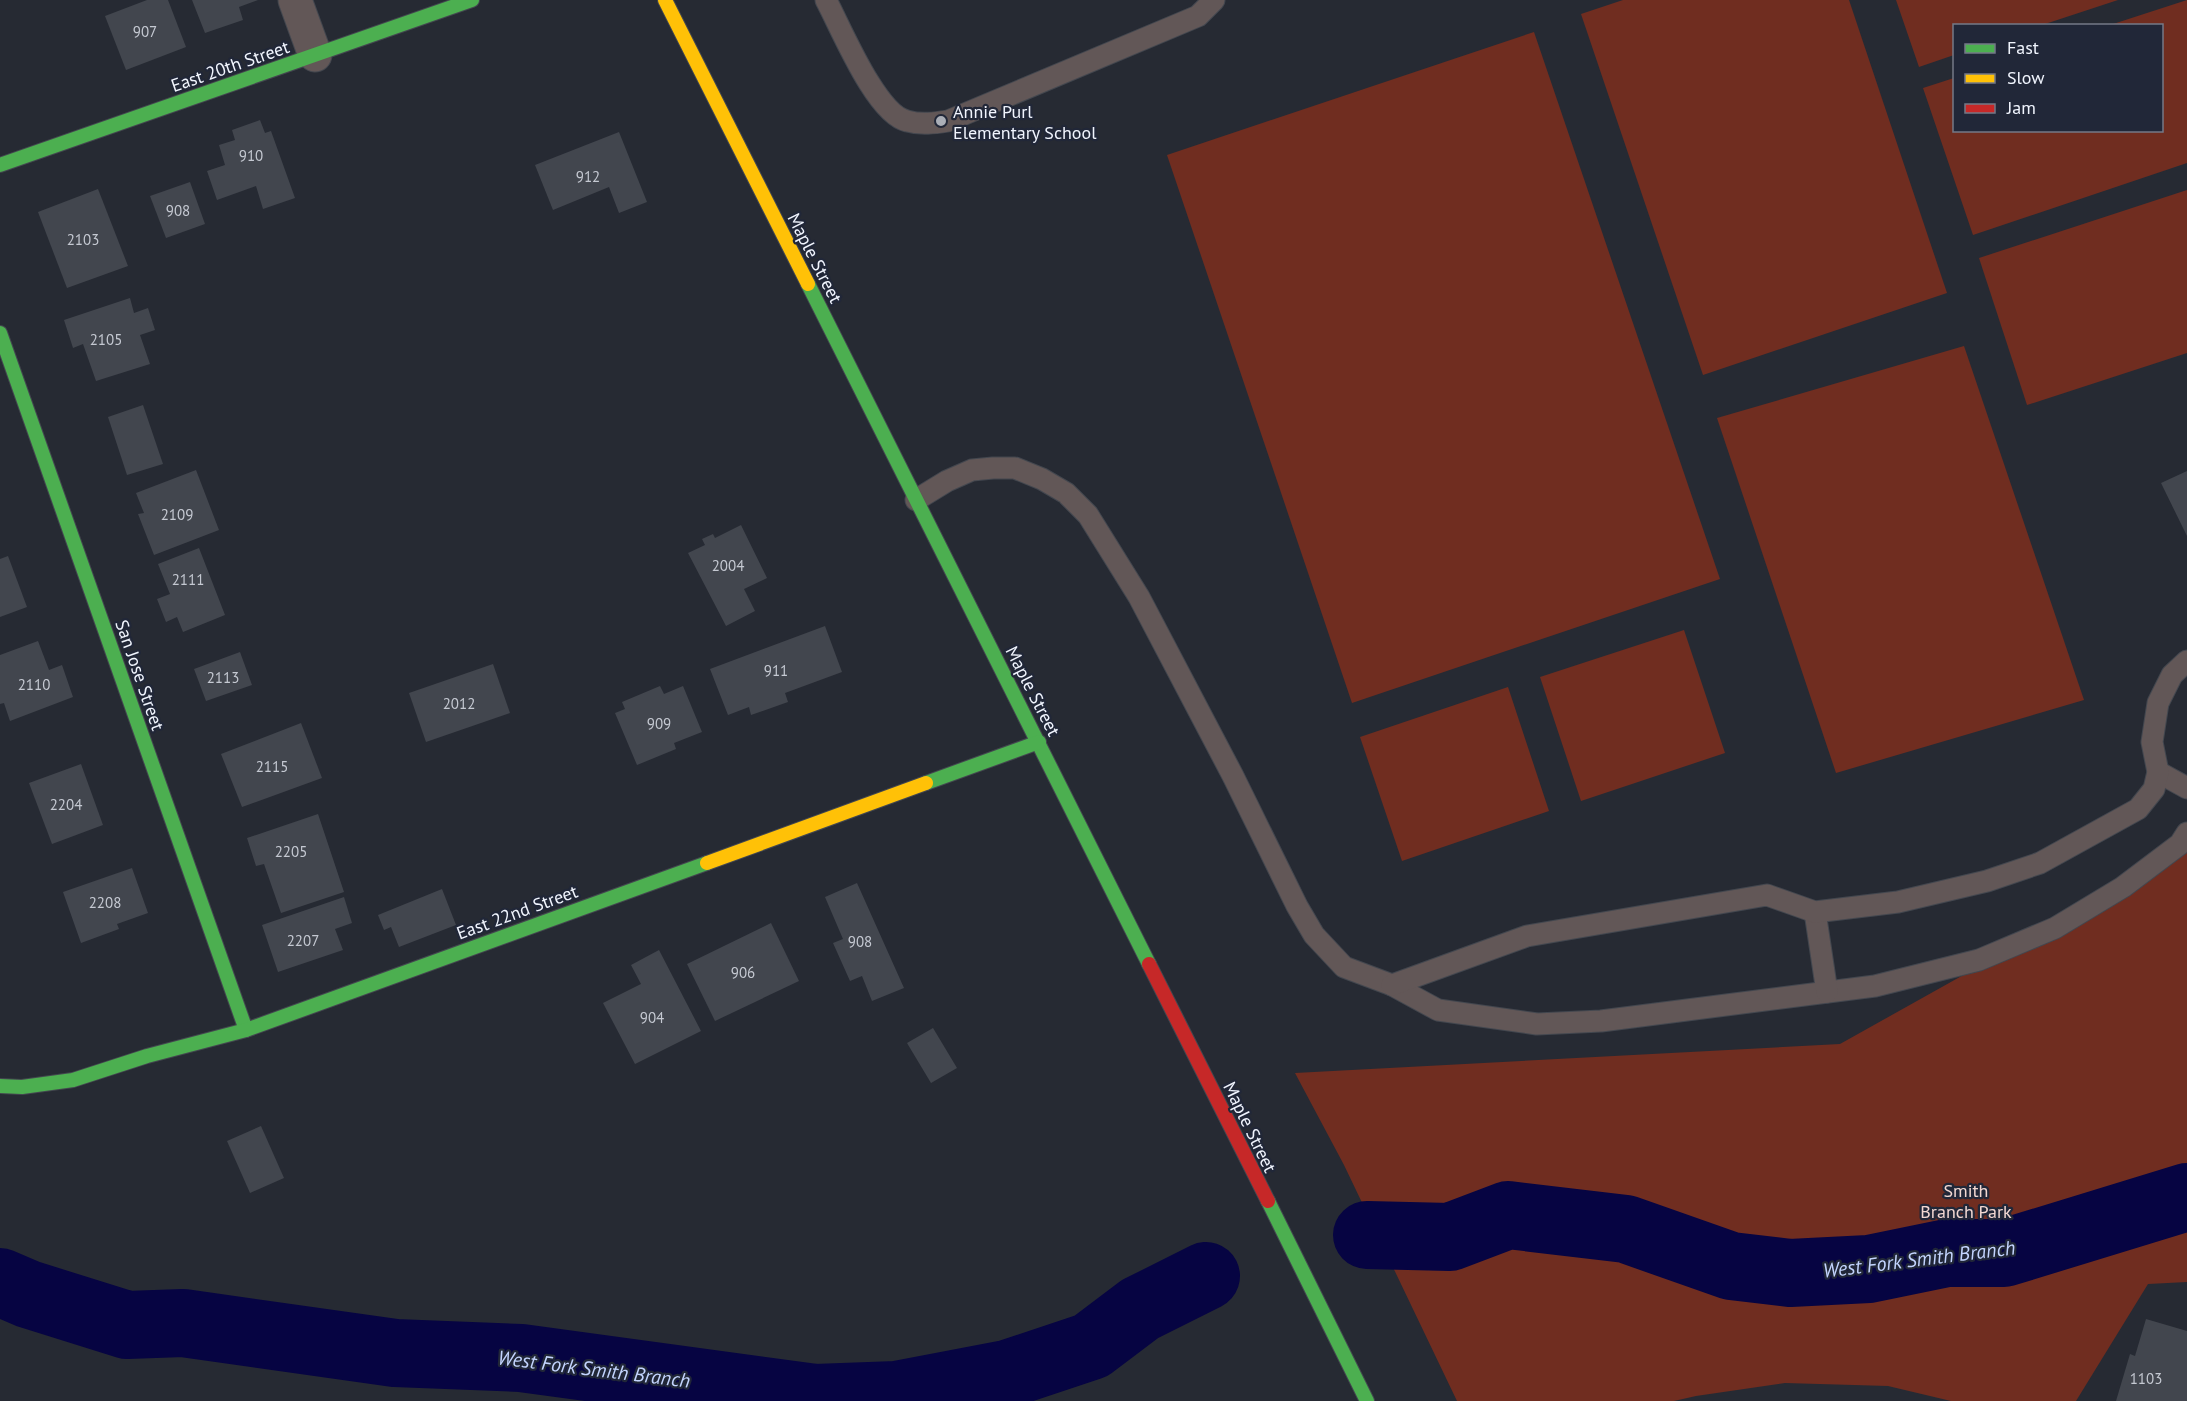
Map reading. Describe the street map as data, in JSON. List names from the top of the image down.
{
  "streets": {
    "street": [
      "East 20th Street",
      "Maple Street",
      "San Jose Street",
      "East 22nd Street"
    ]
  },
  "crossings": [
    ["Maple Street", "East 22nd Street"],
    ["San Jose Street", "East 22nd Street"]
  ],
  "water": ["West Fork Smith Branch"],
  "parks": ["Smith Branch Park"],
  "places": ["Annie Purl Elementary School"],
  "house_numbers": [
    "907",
    "910",
    "912",
    "908",
    "2103",
    "2105",
    "2109",
    "2004",
    "2111",
    "911",
    "2113",
    "2110",
    "2012",
    "909",
    "2115",
    "2204",
    "2205",
    "2208",
    "2207",
    "908",
    "906",
    "904",
    "1103"
  ],
  "legend": ["Fast", "Slow", "Jam"]
}
